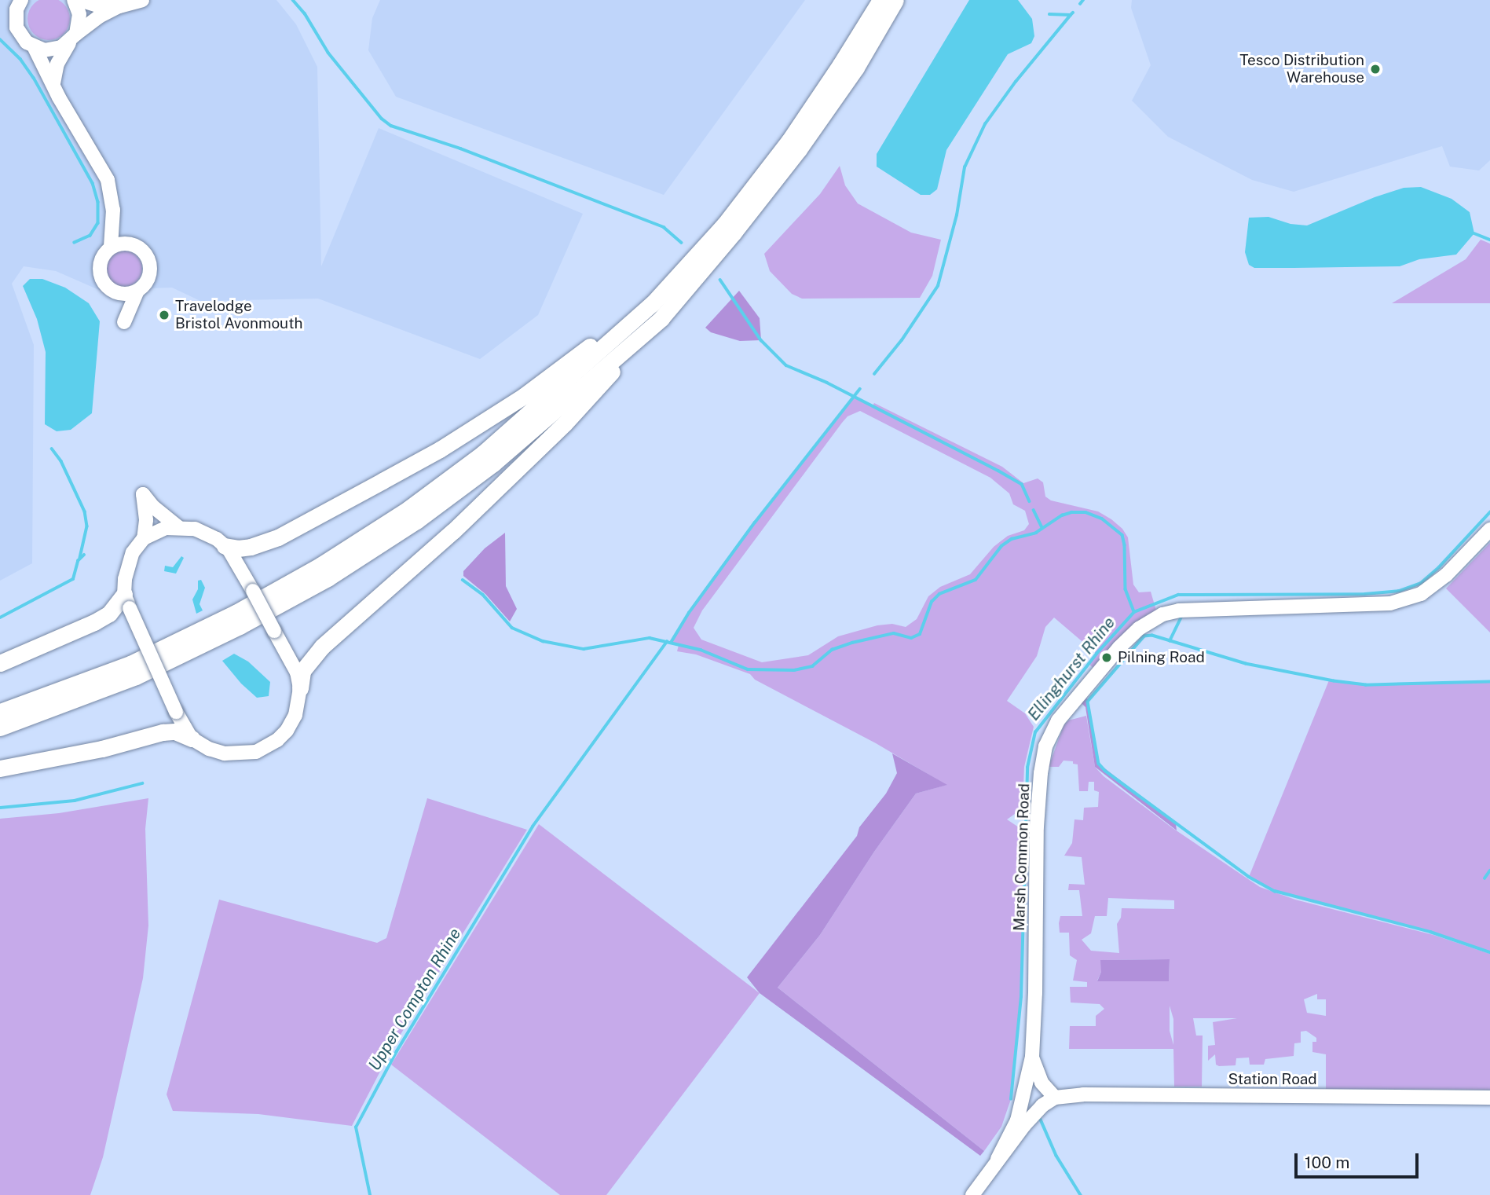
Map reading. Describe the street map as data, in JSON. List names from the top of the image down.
{
  "streets": {
    "street": ["Marsh Common Road", "Station Road"]
  },
  "water": ["Ellinghurst Rhine", "Upper Compton Rhine"],
  "places": ["Tesco Distribution Warehouse", "Travelodge Bristol Avonmouth", "Pilning Road"],
  "scale_bar": "100 m"
}
